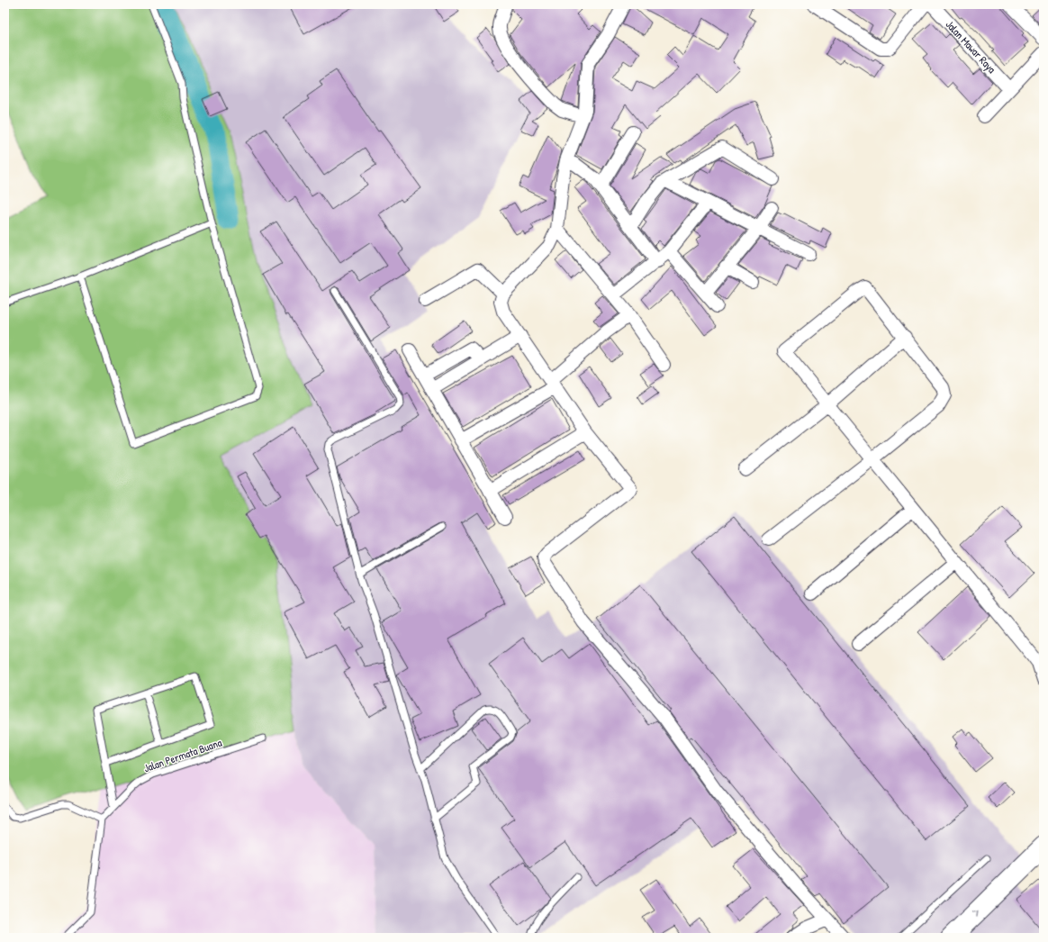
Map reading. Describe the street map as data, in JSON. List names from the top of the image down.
{
  "streets": {
    "street": ["Jalan Mawar Raya"],
    "lane": ["Jalan Permata Buana"]
  }
}
